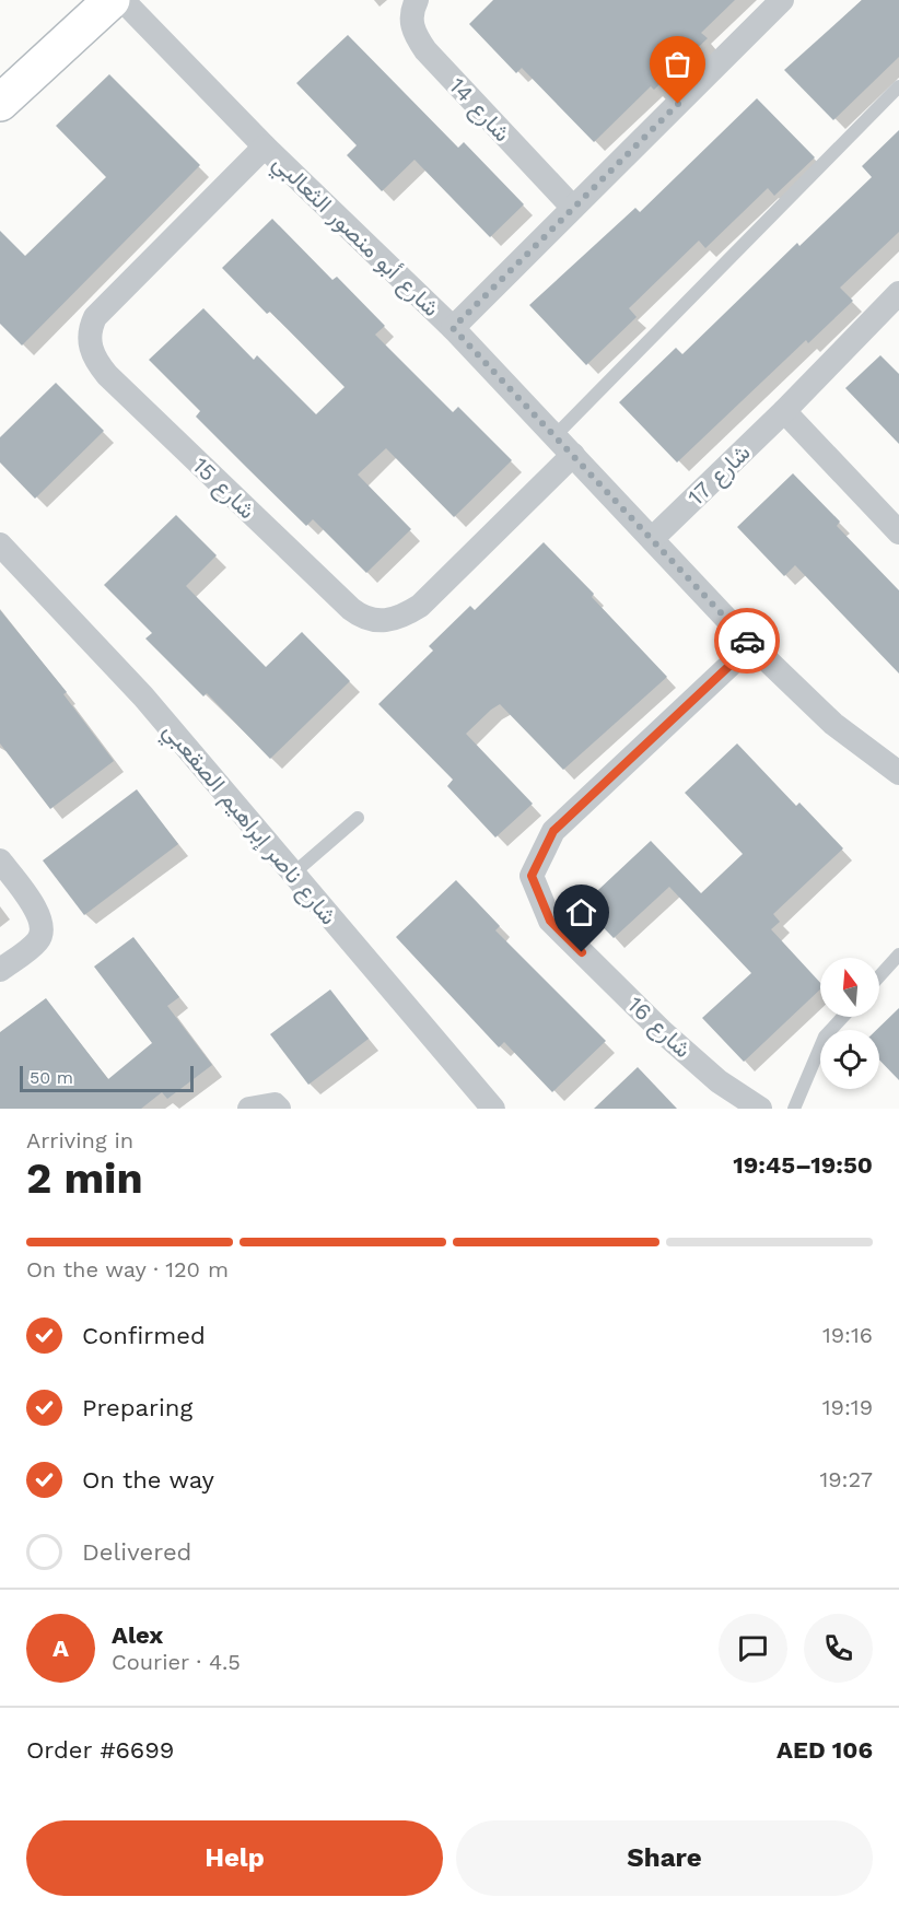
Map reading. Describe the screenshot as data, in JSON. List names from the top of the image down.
{
  "streets": {
    "street": [
      "شارع 14",
      "شارع أبو منصور الثعالبي",
      "شارع 17",
      "شارع 15",
      "شارع ناصر إبراهيم الصقعبي",
      "شارع 16"
    ]
  },
  "crossings": [
    ["شارع أبو منصور الثعالبي", "شارع 17"],
    ["شارع أبو منصور الثعالبي", "شارع 15"],
    ["شارع أبو منصور الثعالبي", "شارع 16"]
  ],
  "scale_bar": "50 m",
  "north": "top",
  "page": {
    "scale": "50 m",
    "heading": ["2 min", "Arriving in", "19:45–19:50"],
    "panel": [
      "Alex",
      "Courier · 4.5",
      "Order #6699",
      "AED 106"
    ],
    "bar": "On the way · 120 m",
    "list": [
      ["Confirmed", "19:16"],
      ["Preparing", "19:19"],
      ["On the way", "19:27"],
      "Delivered"
    ],
    "round": "A",
    "buttons": ["Help", "Share"]
  }
}
